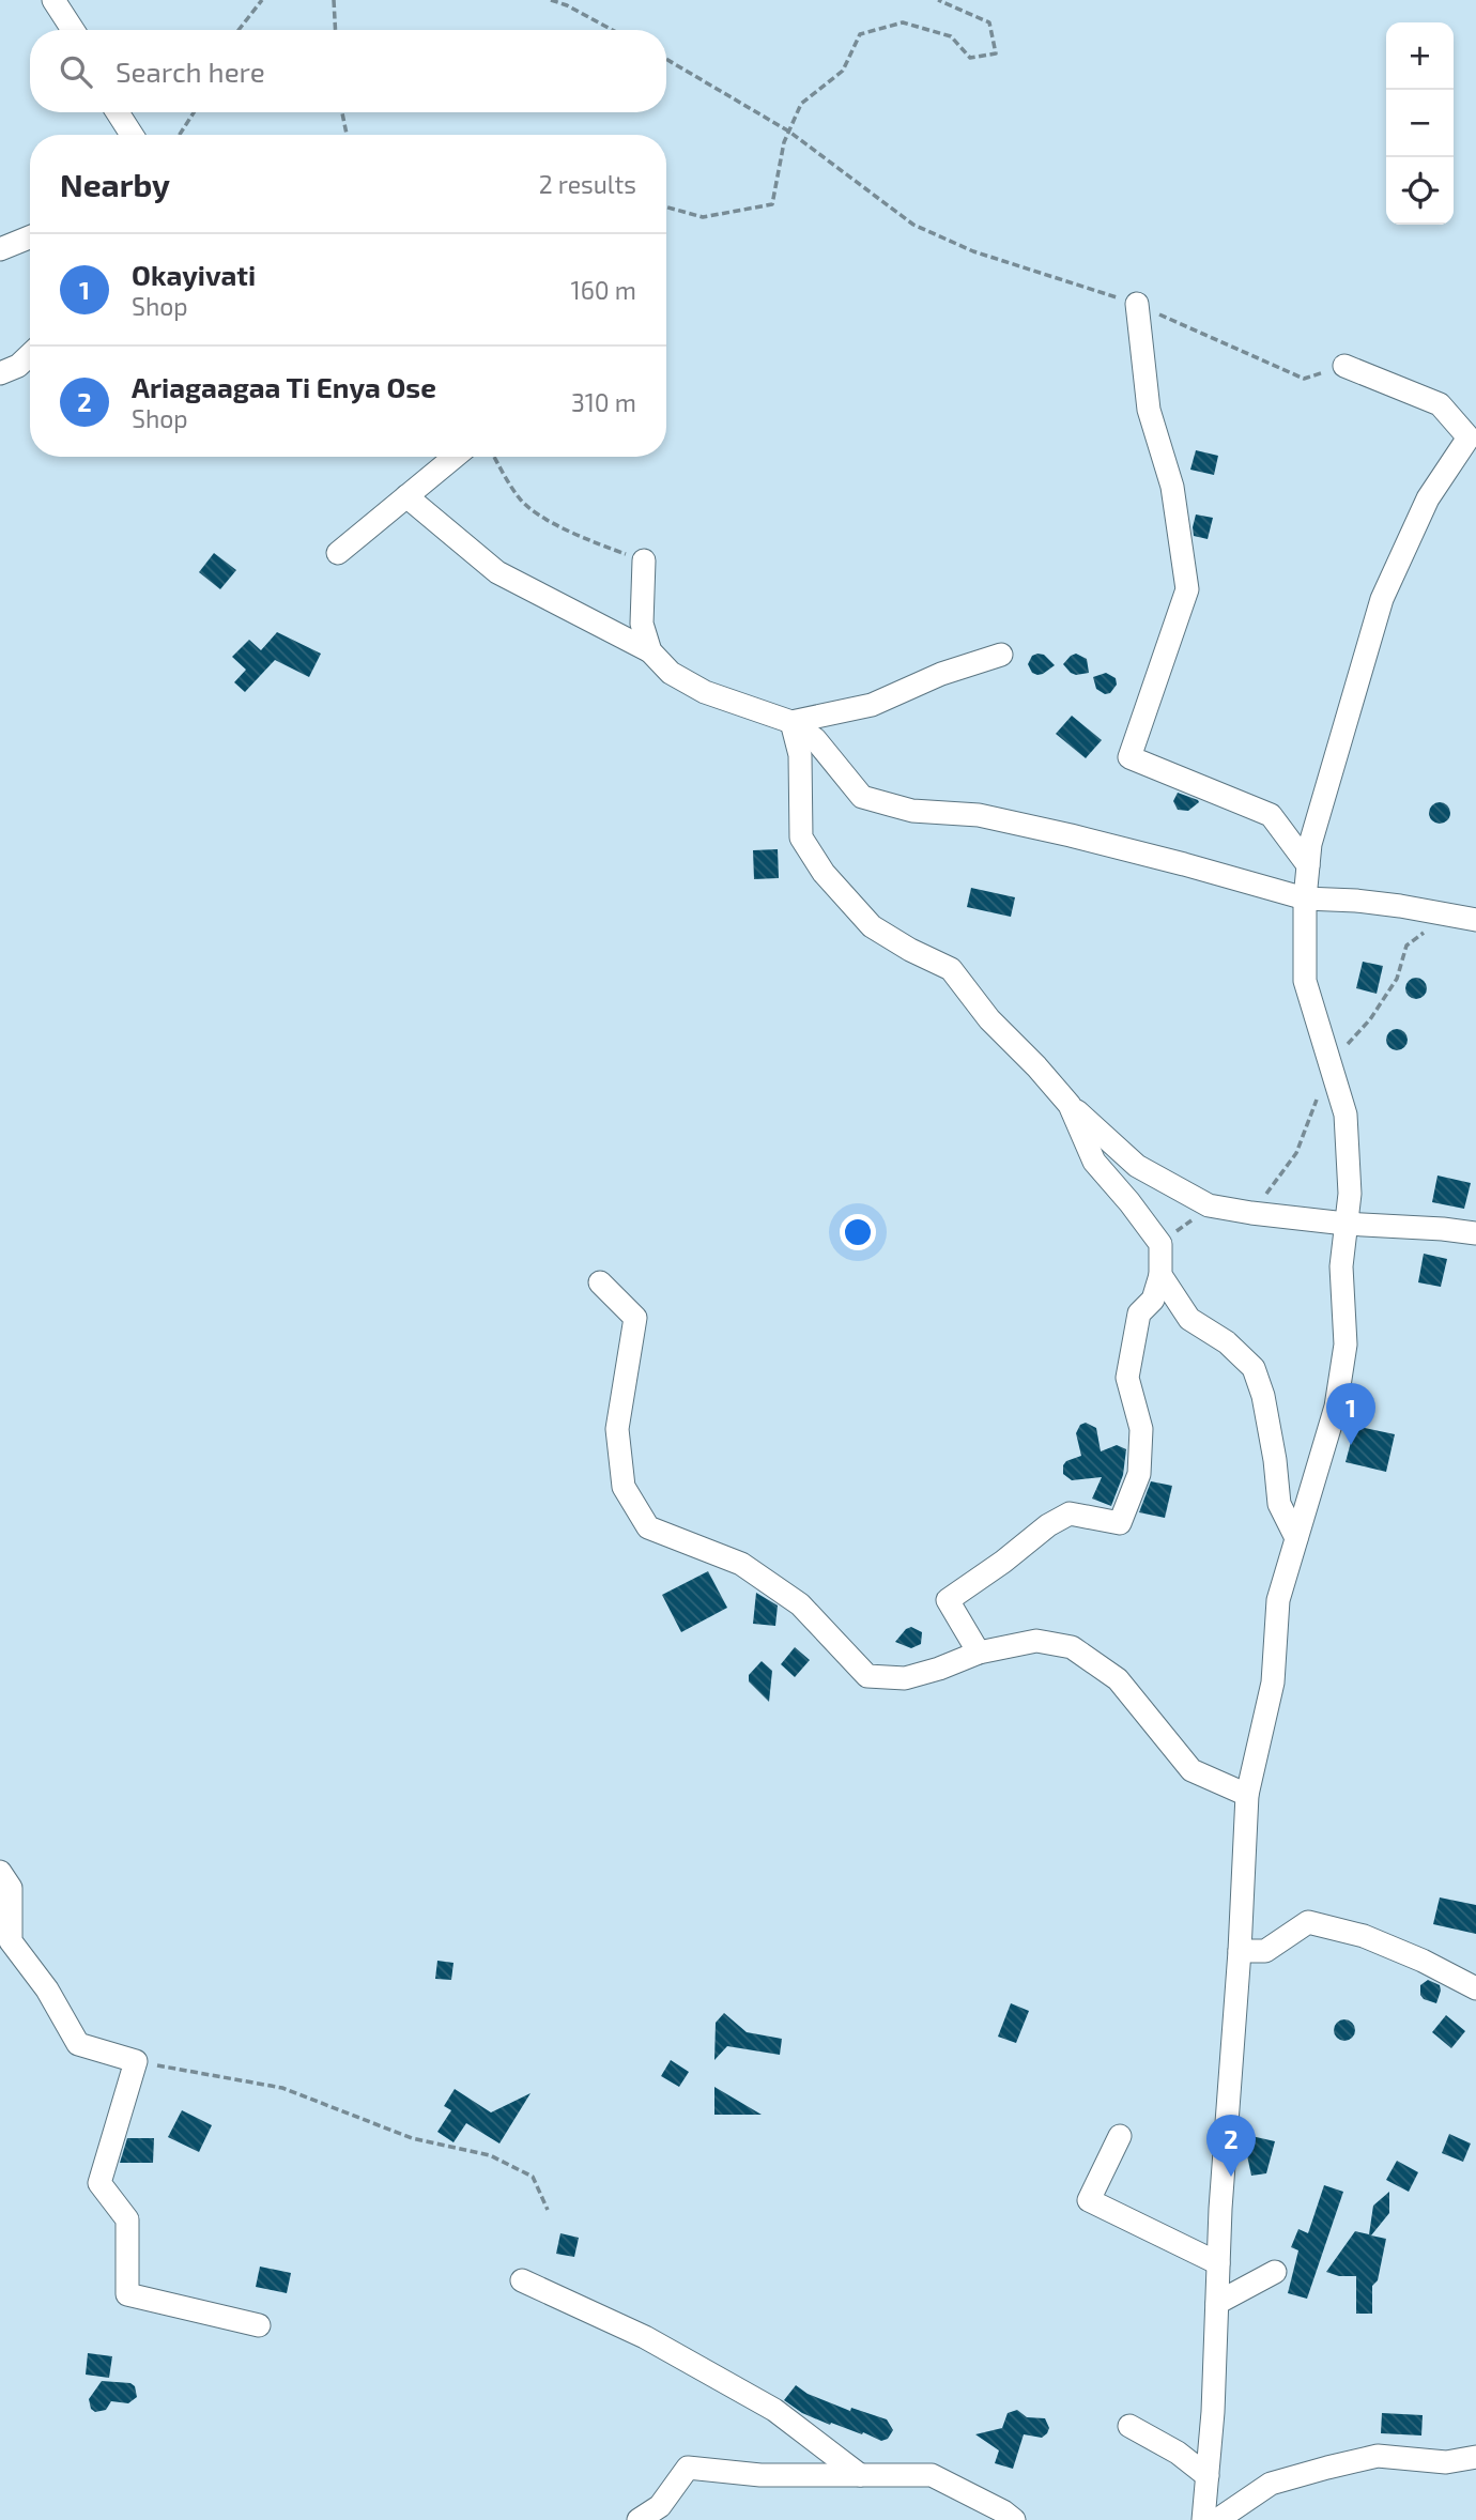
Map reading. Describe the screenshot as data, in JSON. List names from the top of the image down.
{
  "page": {
    "map_buttons": ["+", "−"],
    "search": "Search here",
    "heading": ["Nearby", "2 results"],
    "list": [
      {
        "mark": "1",
        "name": "Okayivati",
        "note": "Shop",
        "value": "160 m"
      },
      {
        "mark": "2",
        "name": "Ariagaagaa Ti Enya Ose",
        "note": "Shop",
        "value": "310 m"
      }
    ],
    "pins": ["1", "2"]
  }
}
